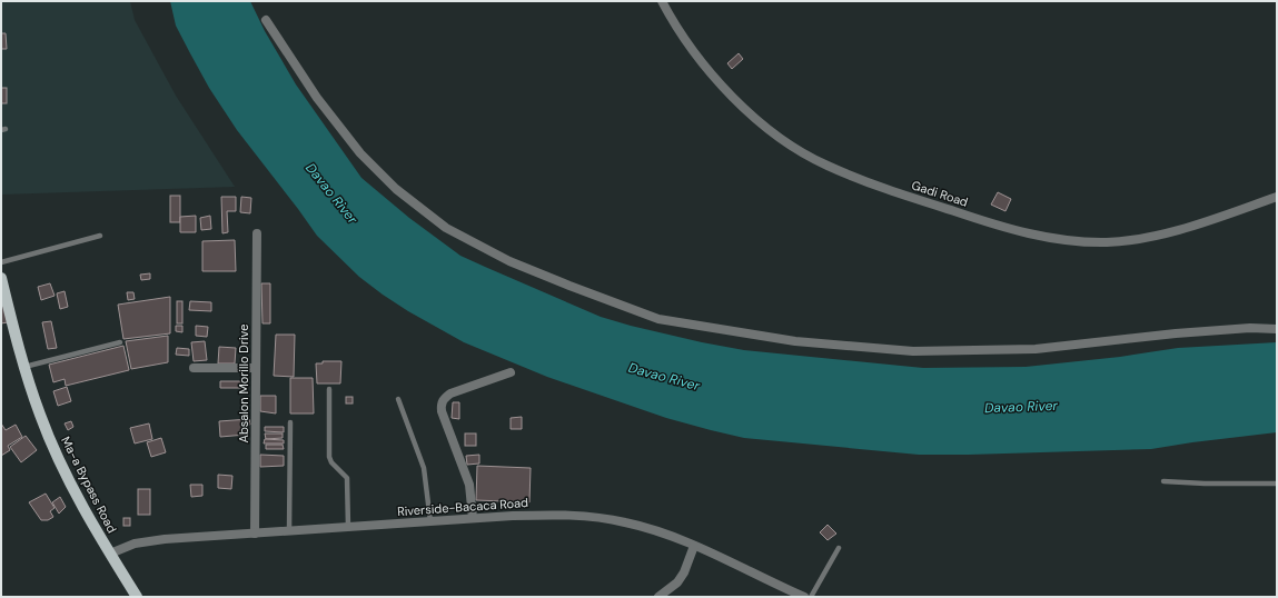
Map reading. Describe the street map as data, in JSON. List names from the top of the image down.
{
  "streets": {
    "main road": ["Ma-a Bypass Road"],
    "street": ["Gadi Road", "Absalon Morillo Drive", "Riverside-Bacaca Road"]
  },
  "crossings": [
    ["Absalon Morillo Drive", "Riverside-Bacaca Road"],
    ["Ma-a Bypass Road", "Riverside-Bacaca Road"]
  ],
  "water": ["Davao River"]
}
